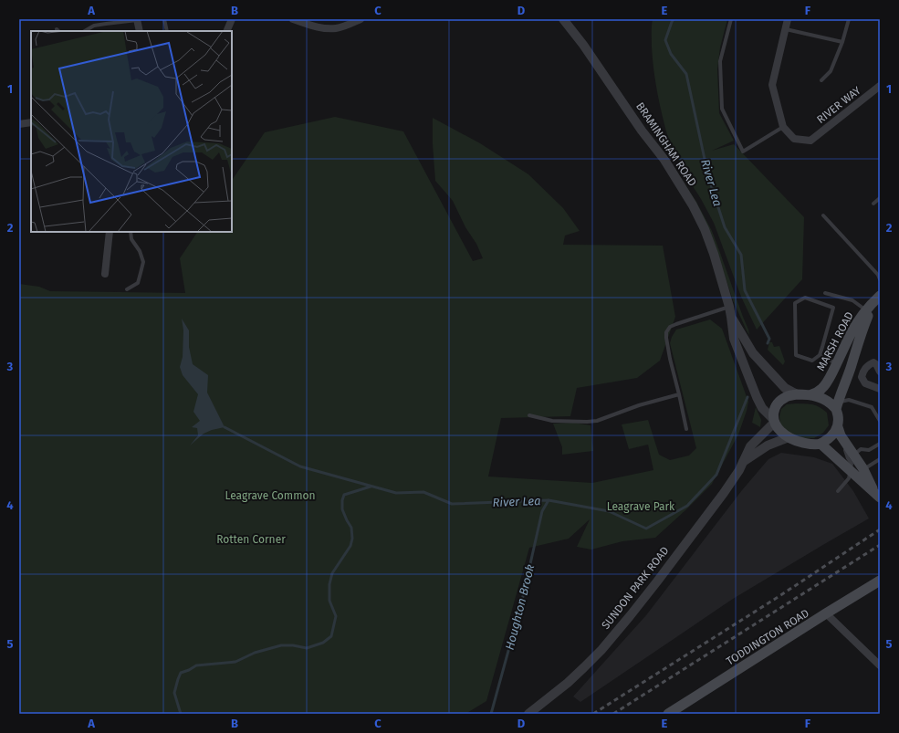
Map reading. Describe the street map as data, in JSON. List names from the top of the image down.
{
  "streets": {
    "main road": ["MARSH ROAD", "TODDINGTON ROAD"],
    "street": ["RIVER WAY", "BRAMINGHAM ROAD", "SUNDON PARK ROAD"]
  },
  "crossings": [
    ["BRAMINGHAM ROAD", "MARSH ROAD"],
    ["BRAMINGHAM ROAD", "SUNDON PARK ROAD"],
    ["MARSH ROAD", "SUNDON PARK ROAD"]
  ],
  "water": ["River Lea", "Houghton Brook"],
  "parks": ["Leagrave Common", "Leagrave Park", "Rotten Corner"],
  "grid": {
    "columns": [
      "A",
      "B",
      "C",
      "D",
      "E",
      "F"
    ],
    "rows": [
      "1",
      "2",
      "3",
      "4",
      "5"
    ]
  }
}
